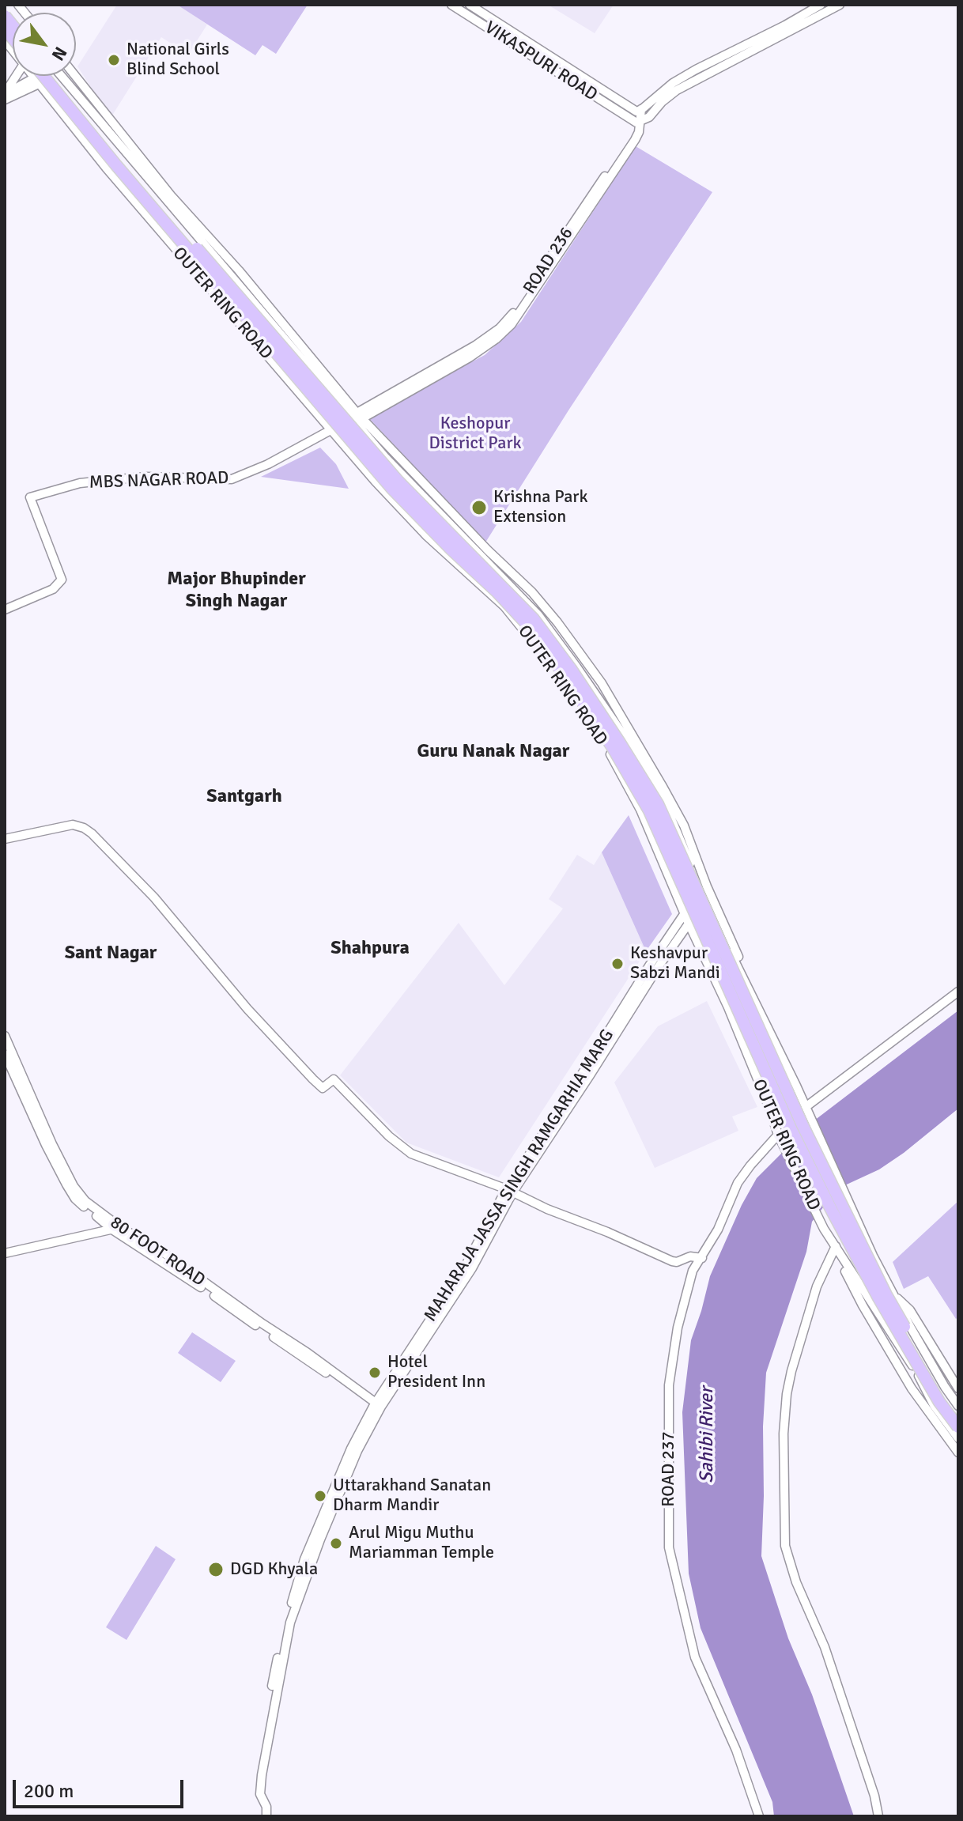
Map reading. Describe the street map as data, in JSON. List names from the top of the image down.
{
  "streets": {
    "main road": ["OUTER RING ROAD"],
    "street": [
      "VIKASPURI ROAD",
      "ROAD 236",
      "MBS NAGAR ROAD",
      "MAHARAJA JASSA SINGH RAMGARHIA MARG",
      "80 FOOT ROAD",
      "ROAD 237"
    ]
  },
  "crossings": [
    ["VIKASPURI ROAD", "ROAD 236"],
    ["ROAD 236", "OUTER RING ROAD"],
    ["OUTER RING ROAD", "MBS NAGAR ROAD"],
    ["OUTER RING ROAD", "MAHARAJA JASSA SINGH RAMGARHIA MARG"],
    ["OUTER RING ROAD", "ROAD 237"],
    ["MAHARAJA JASSA SINGH RAMGARHIA MARG", "80 FOOT ROAD"]
  ],
  "districts": [
    "Major Bhupinder Singh Nagar",
    "Guru Nanak Nagar",
    "Santgarh",
    "Shahpura",
    "Sant Nagar"
  ],
  "water": ["Sahibi River"],
  "parks": ["Keshopur District Park"],
  "places": [
    "National Girls Blind School",
    "Krishna Park Extension",
    "Keshavpur Sabzi Mandi",
    "Hotel President Inn",
    "Uttarakhand Sanatan Dharm Mandir",
    "Arul Migu Muthu Mariamman Temple",
    "DGD Khyala"
  ],
  "scale_bar": "200 m",
  "north": "bottom right"
}
